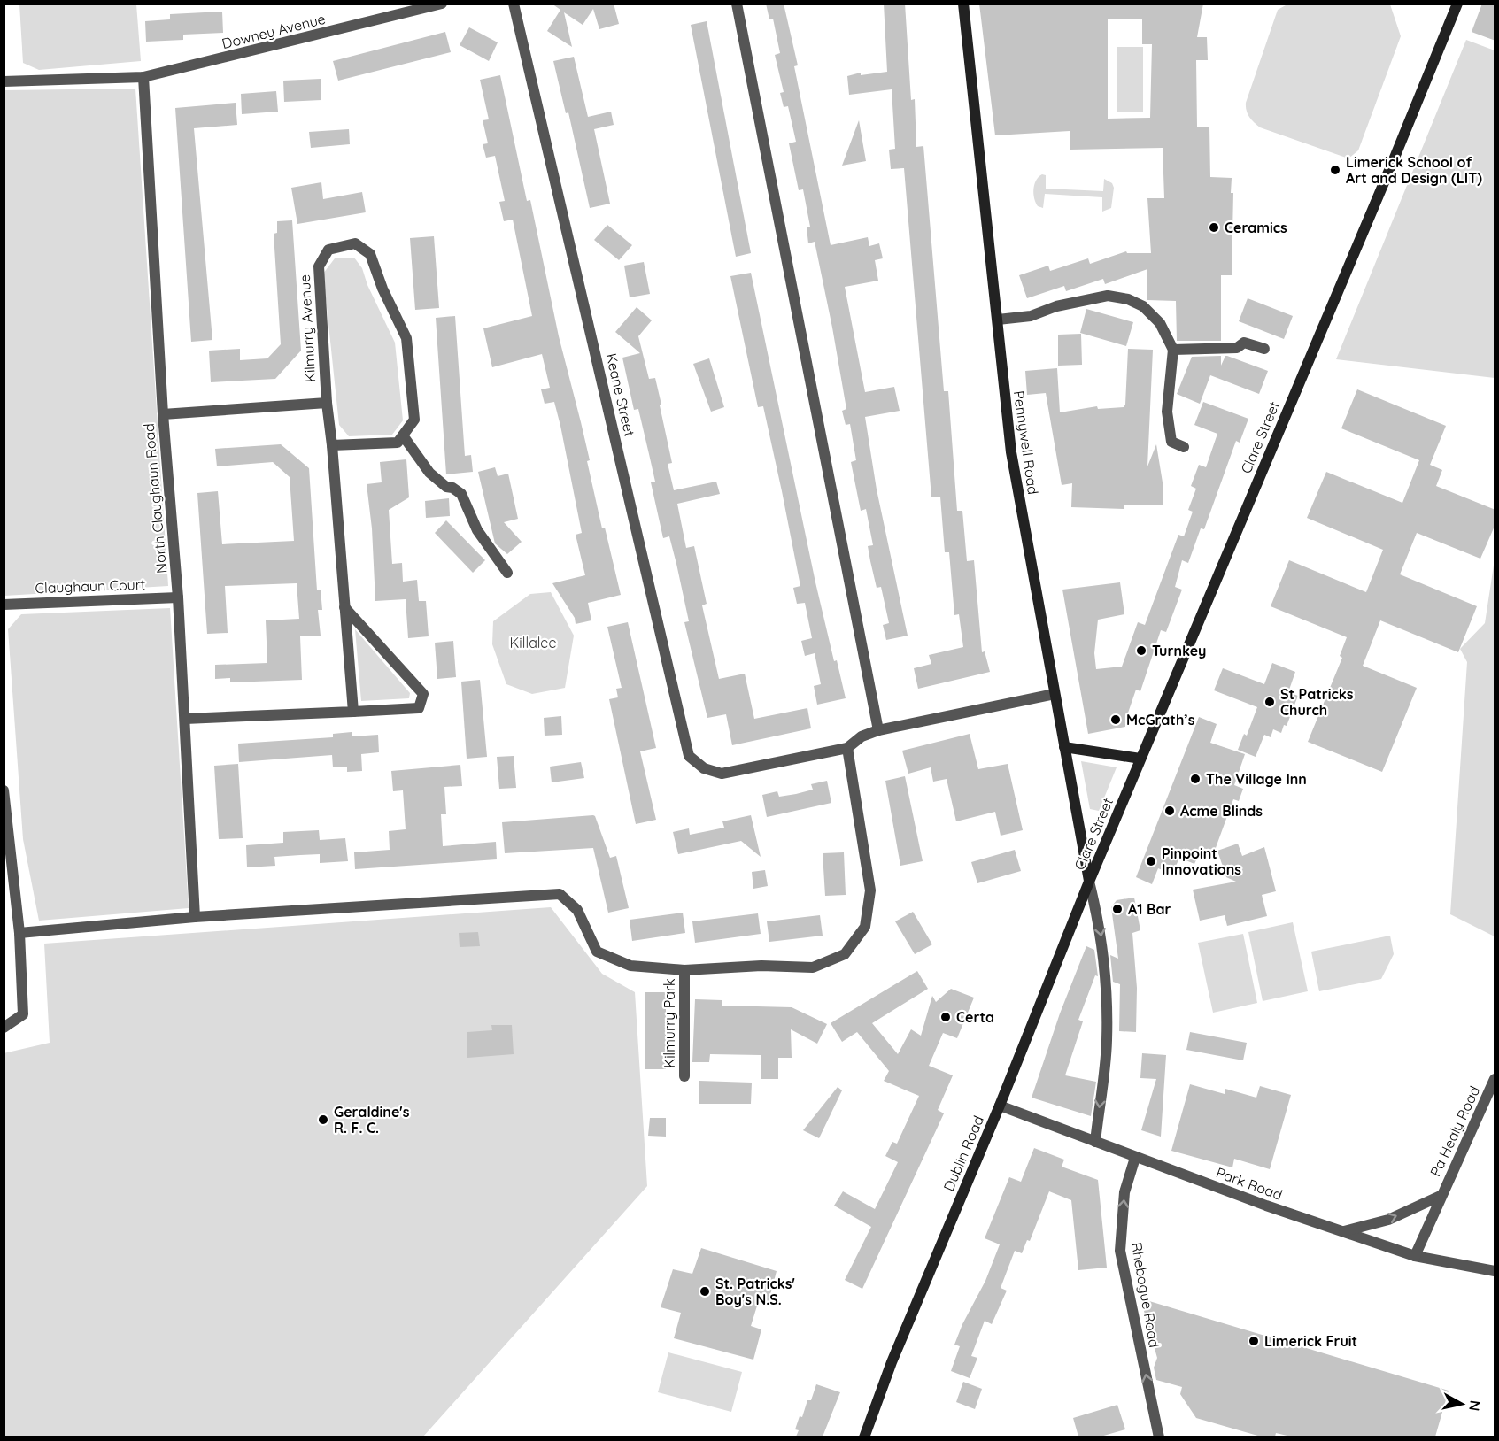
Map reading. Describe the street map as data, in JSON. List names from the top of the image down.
{
  "streets": {
    "main road": ["Clare Street", "Pennywell Road", "Dublin Road"],
    "street": [
      "Downey Avenue",
      "Kilmurry Avenue",
      "Keane Street",
      "North Claughaun Road",
      "Claughaun Court",
      "Kilmurry Park",
      "Pa Healy Road",
      "Park Road",
      "Rhebogue Road"
    ]
  },
  "crossings": [
    ["Downey Avenue", "North Claughaun Road"],
    ["Kilmurry Avenue", "North Claughaun Road"],
    ["Clare Street", "Pennywell Road"],
    ["Clare Street", "Dublin Road"],
    ["Pennywell Road", "Dublin Road"],
    ["North Claughaun Road", "Claughaun Court"],
    ["Pa Healy Road", "Park Road"],
    ["Dublin Road", "Park Road"],
    ["Park Road", "Rhebogue Road"]
  ],
  "one_way": ["Rhebogue Road"],
  "parks": ["Killalee"],
  "places": [
    "Limerick School of Art and Design (LIT)",
    "Ceramics",
    "Turnkey",
    "St Patricks Church",
    "McGrath’s",
    "The Village Inn",
    "Acme Blinds",
    "Pinpoint Innovations",
    "A1 Bar",
    "Certa",
    "Geraldine's R. F. C.",
    "St. Patricks' Boy's N.S.",
    "Limerick Fruit"
  ],
  "north": "right"
}
